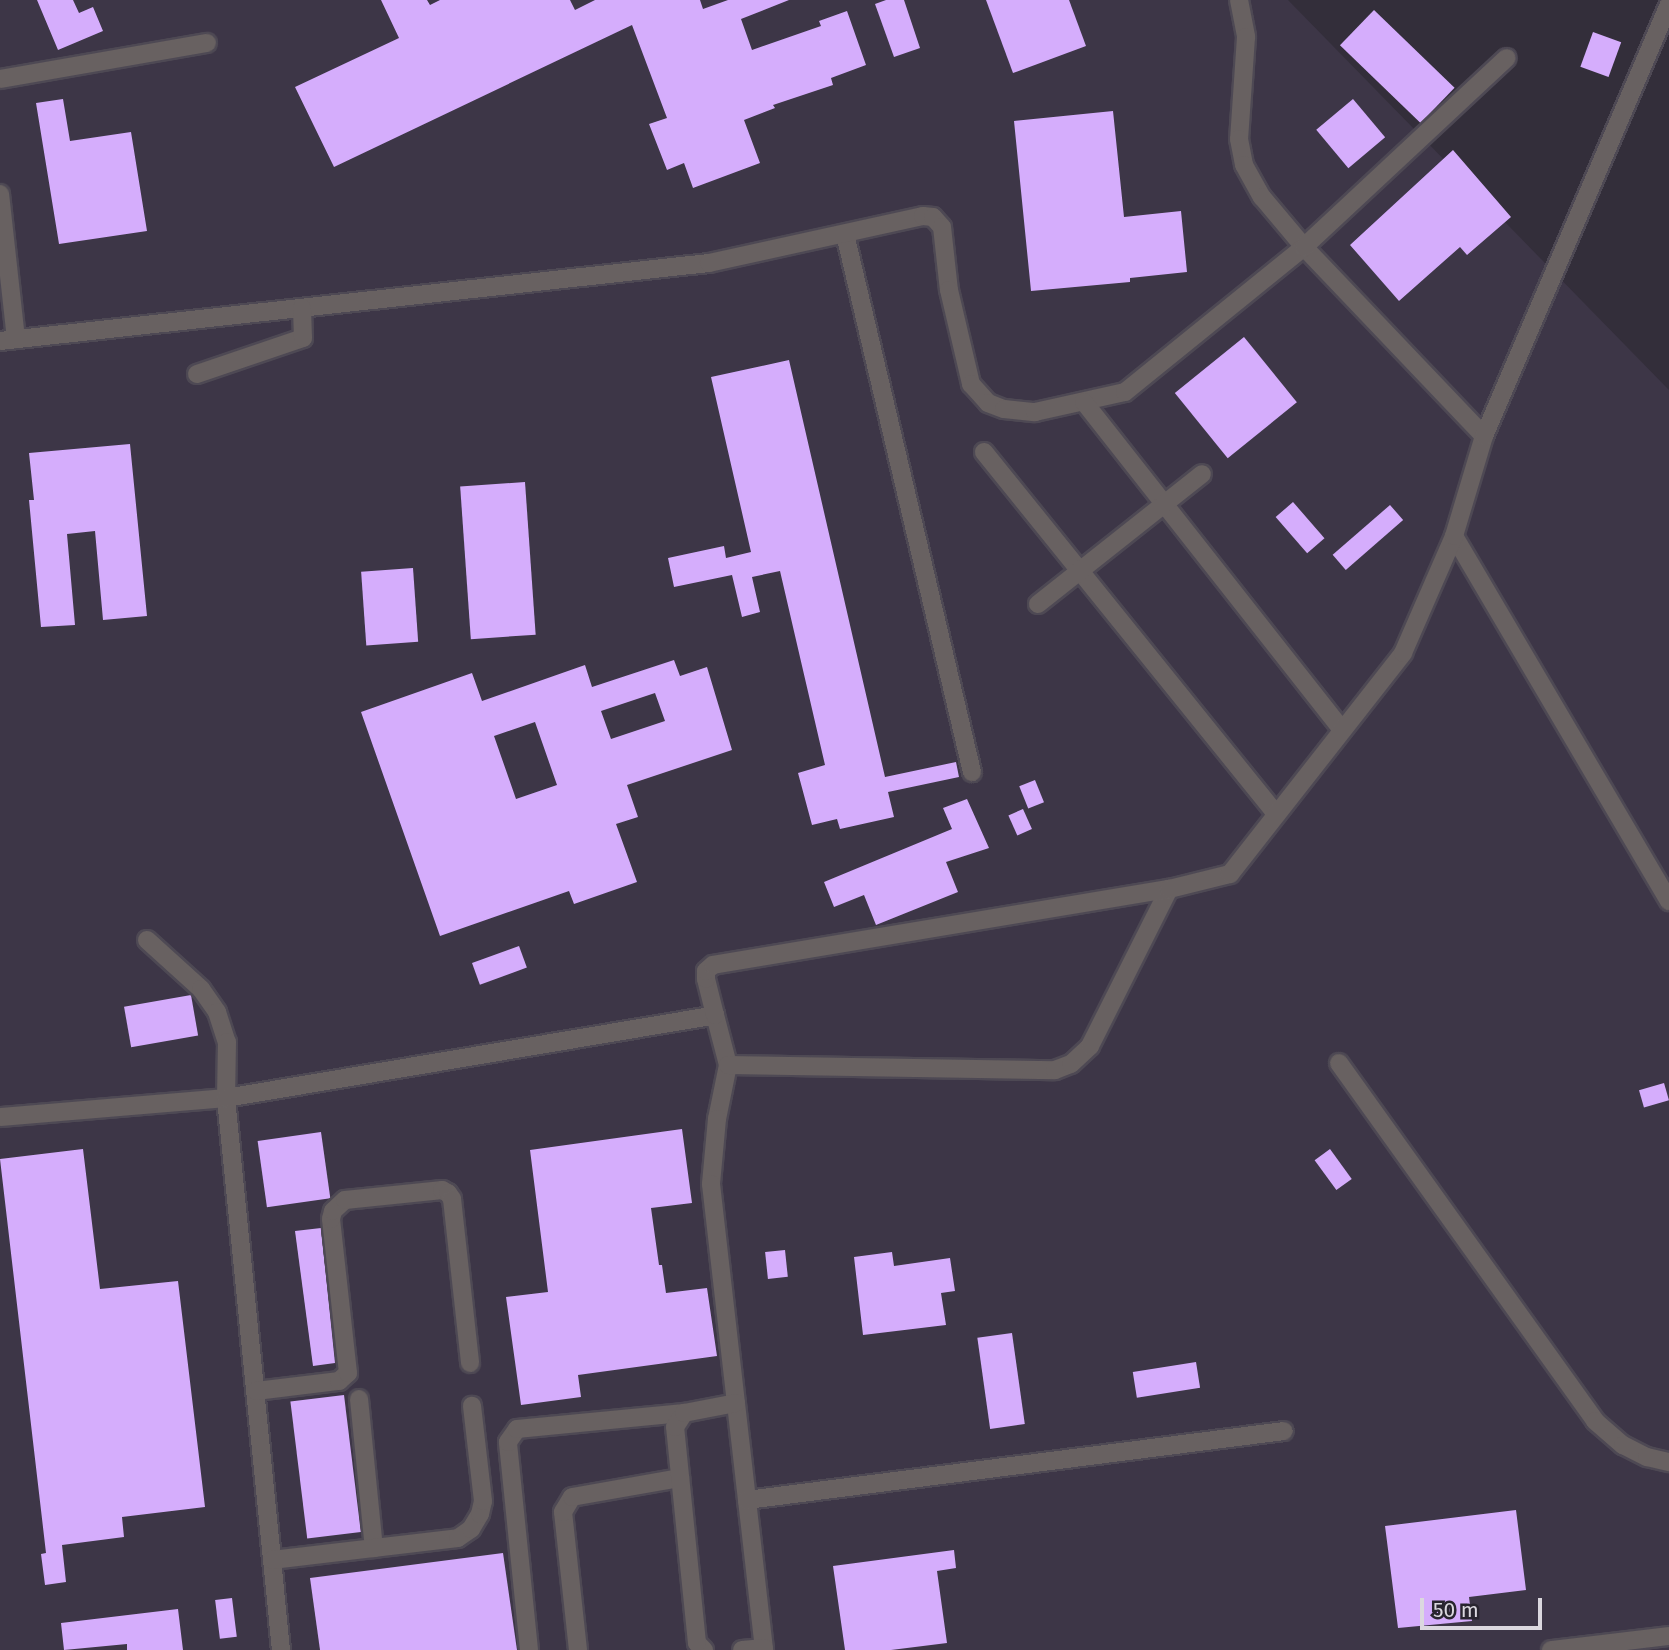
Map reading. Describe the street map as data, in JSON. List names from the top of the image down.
{
  "scale_bar": "50 m"
}
